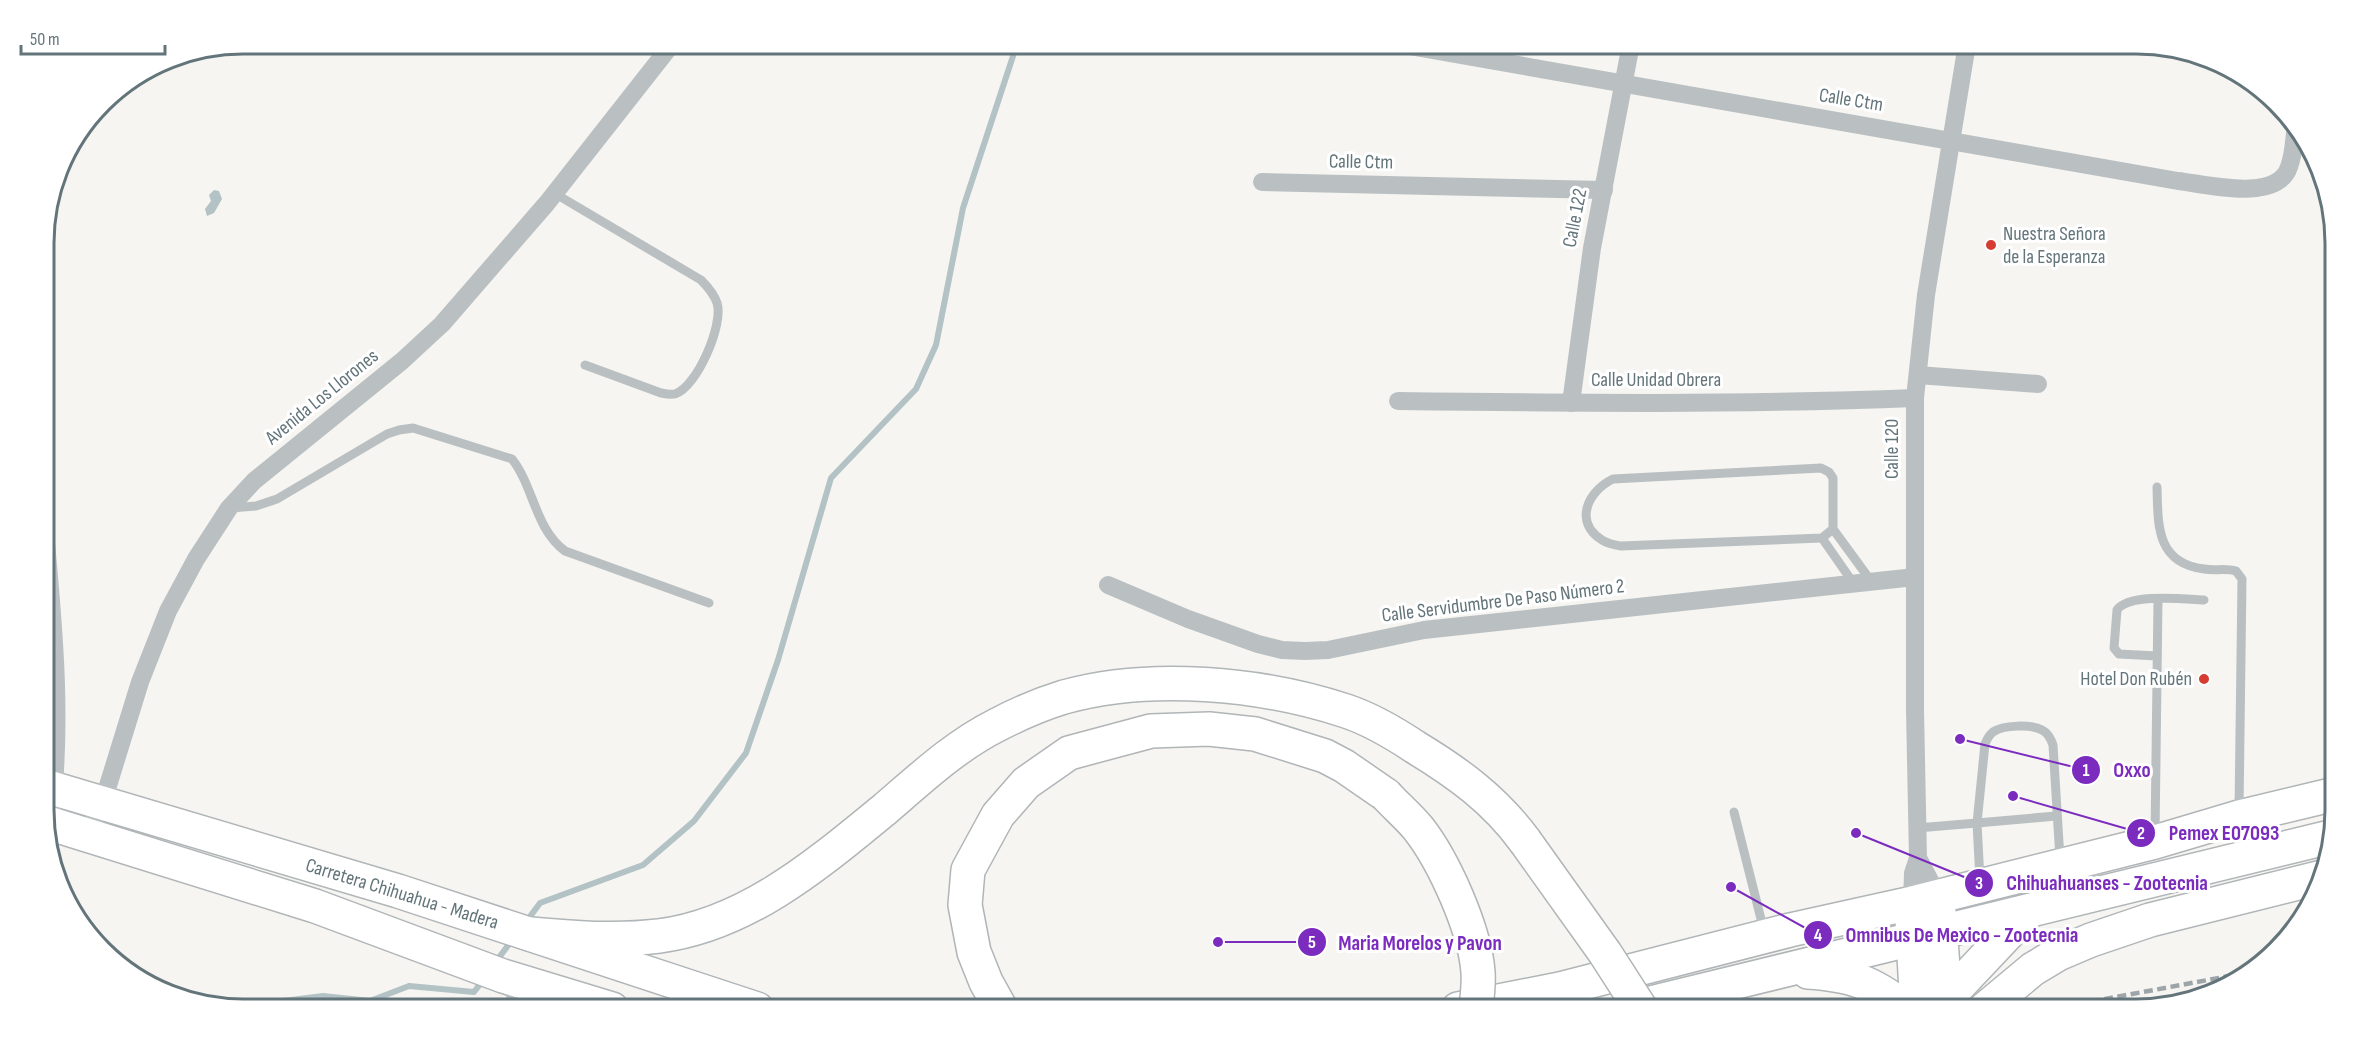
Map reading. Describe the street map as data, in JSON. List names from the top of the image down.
{
  "streets": {
    "highway": ["Carretera Chihuahua - Madera"],
    "street": [
      "Calle Ctm",
      "Calle 122",
      "Calle Unidad Obrera",
      "Avenida Los Llorones",
      "Calle 120",
      "Calle Servidumbre De Paso Número 2"
    ]
  },
  "crossings": [
    ["Calle Ctm", "Calle 122"],
    ["Calle Ctm", "Calle 120"],
    ["Calle 122", "Calle Unidad Obrera"],
    ["Calle Unidad Obrera", "Calle 120"],
    ["Avenida Los Llorones", "Carretera Chihuahua - Madera"],
    ["Calle 120", "Calle Servidumbre De Paso Número 2"]
  ],
  "places": [
    "Nuestra Señora de la Esperanza",
    "Hotel Don Rubén",
    "Oxxo",
    "Pemex E07093",
    "Chihuahuanses - Zootecnia",
    "Omnibus De Mexico - Zootecnia",
    "Maria Morelos y Pavon"
  ],
  "scale_bar": "50 m"
}
